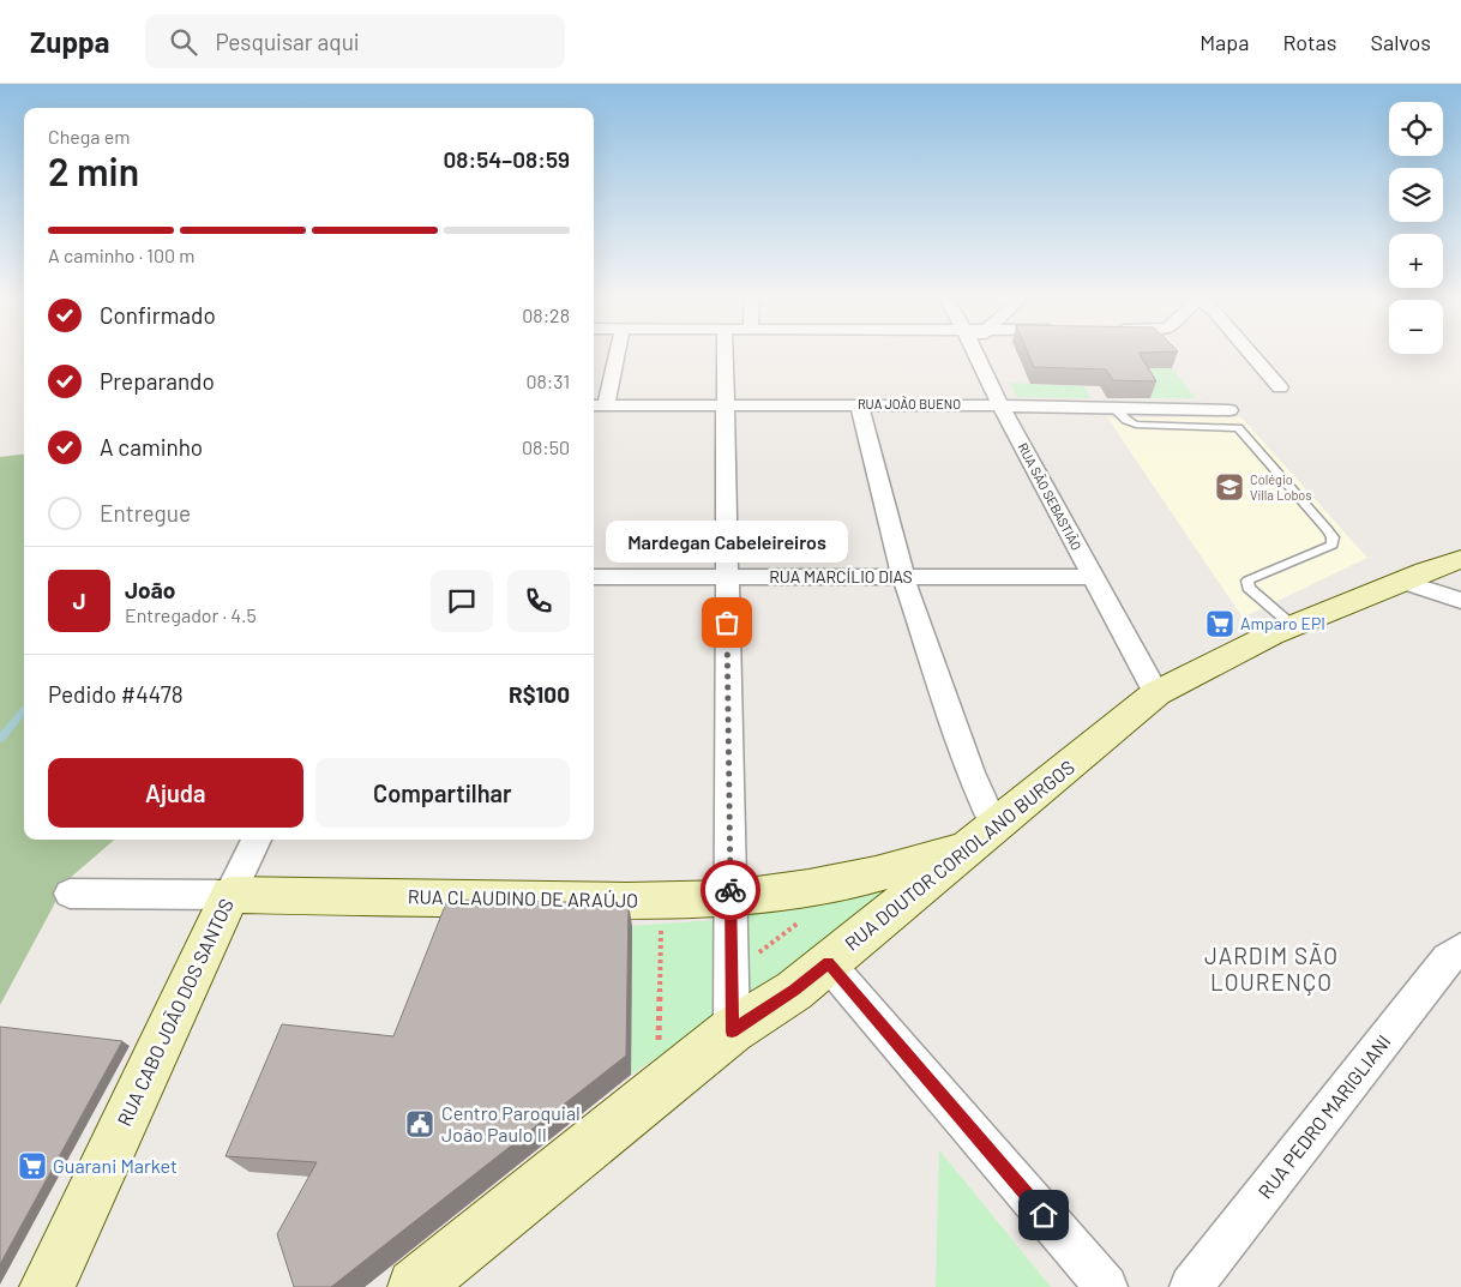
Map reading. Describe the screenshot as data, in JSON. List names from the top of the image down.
{
  "streets": {
    "street": [
      "RUA JOÃO BUENO",
      "RUA SÃO SEBASTIÃO",
      "RUA MARCÍLIO DIAS",
      "RUA DOUTOR CORIOLANO BURGOS",
      "RUA CLAUDINO DE ARAÚJO",
      "RUA CABO JOÃO DOS SANTOS",
      "RUA PEDRO MARIGLIANI"
    ]
  },
  "crossings": [
    ["RUA JOÃO BUENO", "RUA SÃO SEBASTIÃO"],
    ["RUA SÃO SEBASTIÃO", "RUA MARCÍLIO DIAS"],
    ["RUA SÃO SEBASTIÃO", "RUA DOUTOR CORIOLANO BURGOS"],
    ["RUA DOUTOR CORIOLANO BURGOS", "RUA CLAUDINO DE ARAÚJO"],
    ["RUA CLAUDINO DE ARAÚJO", "RUA CABO JOÃO DOS SANTOS"]
  ],
  "districts": ["JARDIM SÃO LOURENÇO"],
  "places": {
    "school or university": ["Colégio Villa Lobos"],
    "other": ["Mardegan Cabeleireiros"],
    "supermarket": ["Amparo EPI", "Guarani Market"],
    "public building": ["Centro Paroquial João Paulo II"]
  },
  "page": {
    "header": "Zuppa",
    "search": "Pesquisar aqui",
    "nav": ["Mapa", "Rotas", "Salvos"],
    "map_buttons": ["+", "−"],
    "heading": ["2 min", "Chega em", "08:54–08:59"],
    "panel": [
      "João",
      "Entregador · 4.5",
      "Pedido #4478",
      "R$100"
    ],
    "bar": "A caminho · 100 m",
    "list": [
      ["Confirmado", "08:28"],
      ["Preparando", "08:31"],
      ["A caminho", "08:50"],
      "Entregue"
    ],
    "bubble": "Mardegan Cabeleireiros",
    "round": "J",
    "buttons": ["Ajuda", "Compartilhar"]
  }
}
